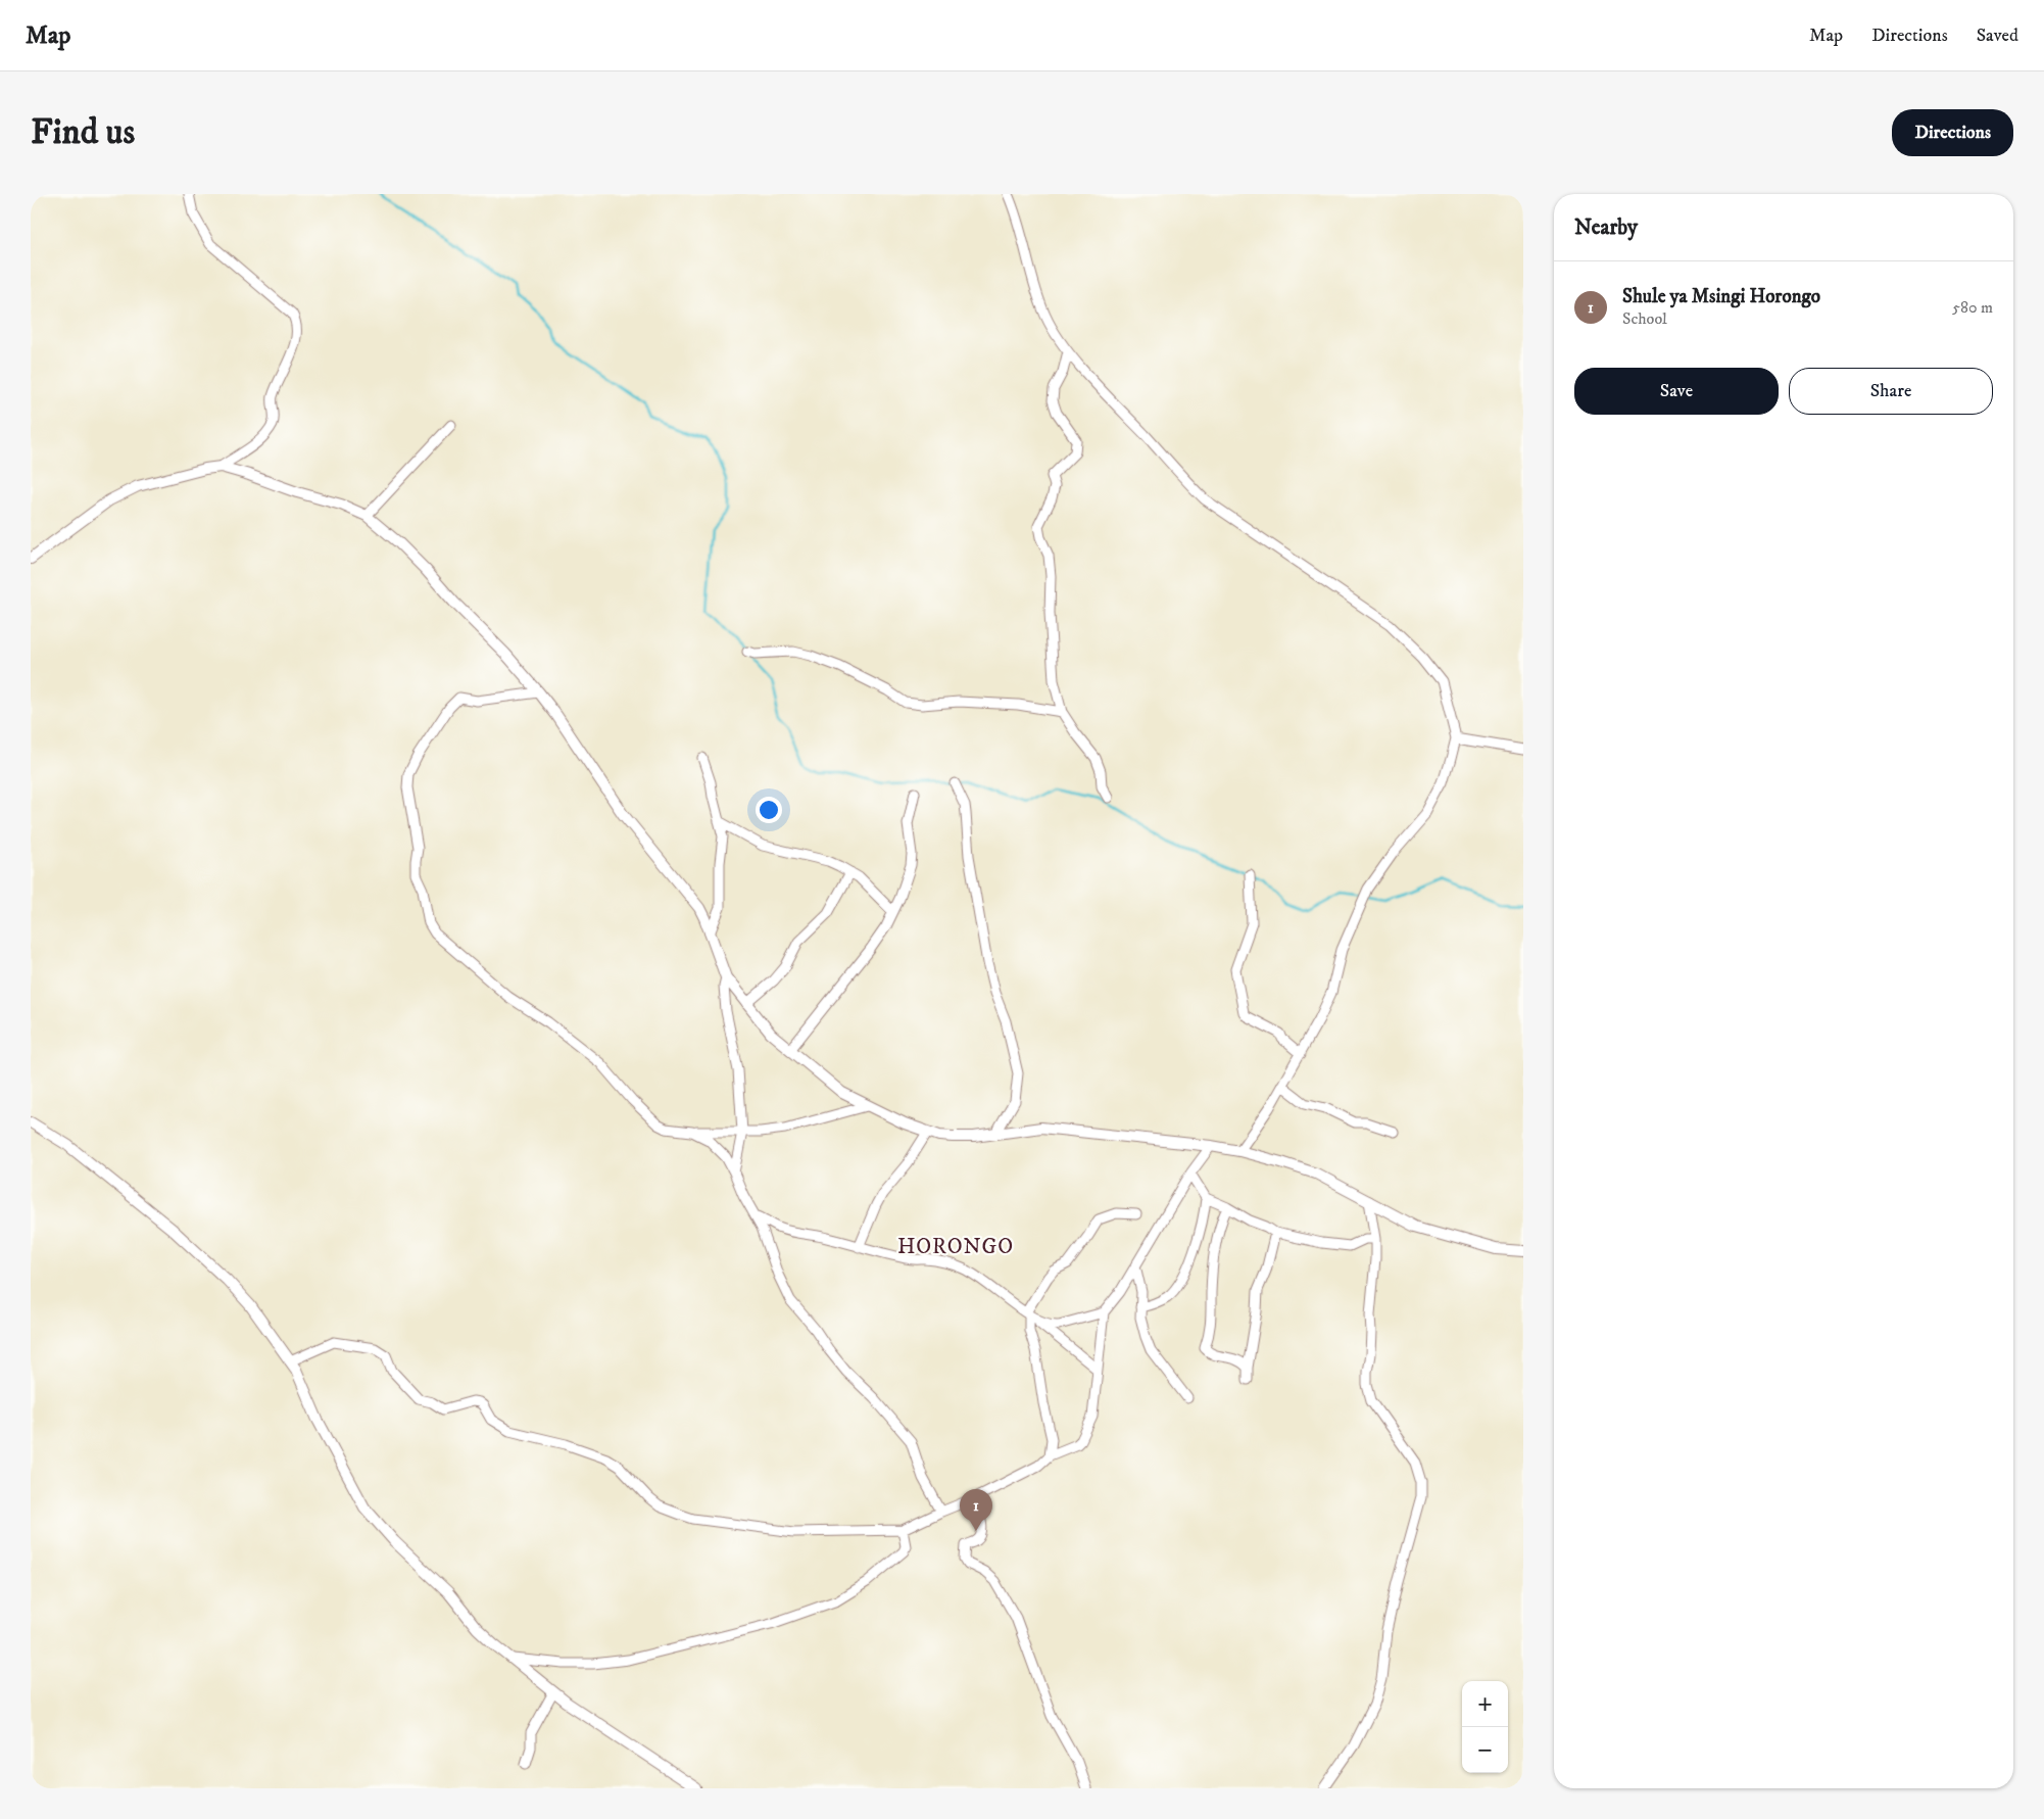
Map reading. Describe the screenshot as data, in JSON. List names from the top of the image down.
{
  "districts": ["HORONGO"],
  "page": {
    "header": "Map",
    "nav": ["Map", "Directions", "Saved"],
    "buttons": [
      "Directions",
      ["Save", "Share"]
    ],
    "title": "Find us",
    "heading": "Nearby",
    "list": [
      {
        "mark": "1",
        "name": "Shule ya Msingi Horongo",
        "note": "School",
        "value": "580 m"
      }
    ],
    "pins": "1",
    "map_buttons": ["+", "−"]
  }
}
